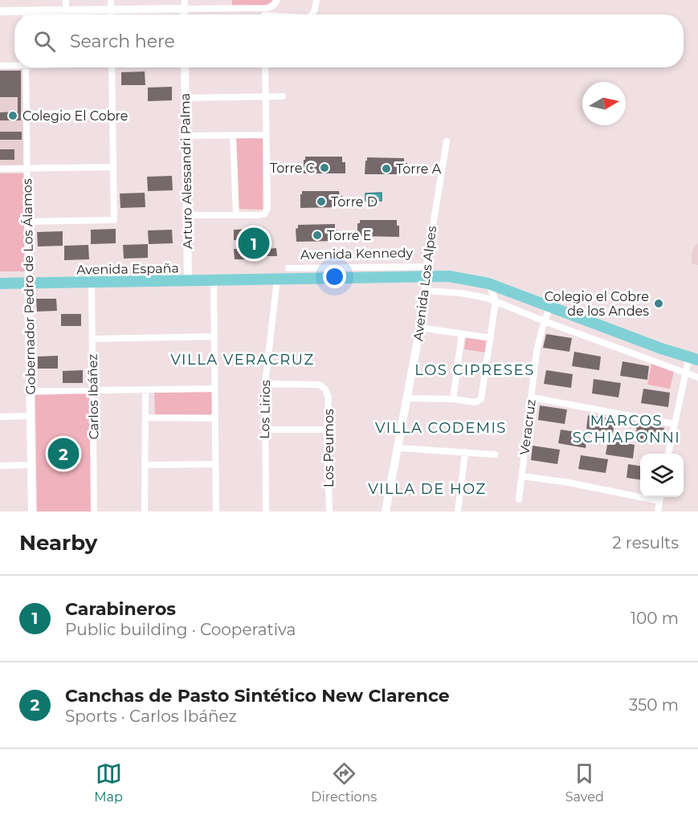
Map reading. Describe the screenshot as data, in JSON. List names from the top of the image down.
{
  "streets": {
    "main road": ["Avenida Kennedy", "Avenida España"],
    "street": [
      "Arturo Alessandri Palma",
      "Avenida Los Alpes",
      "Gobernador Pedro de Los Álamos",
      "Carlos Ibáñez",
      "Los Lirios",
      "Veracruz",
      "Los Peumos"
    ]
  },
  "crossings": [
    ["Arturo Alessandri Palma", "Avenida España"],
    ["Avenida Kennedy", "Avenida España"],
    ["Avenida Kennedy", "Avenida Los Alpes"],
    ["Avenida Kennedy", "Los Lirios"],
    ["Avenida Kennedy", "Veracruz"],
    ["Avenida España", "Gobernador Pedro de Los Álamos"],
    ["Avenida España", "Carlos Ibáñez"],
    ["Los Lirios", "Los Peumos"]
  ],
  "districts": [
    "VILLA VERACRUZ",
    "LOS CIPRESES",
    "MARCOS SCHIAPONNI",
    "VILLA CODEMIS",
    "VILLA DE HOZ"
  ],
  "places": [
    "Colegio El Cobre",
    "Torre C",
    "Torre A",
    "Torre D",
    "Torre E",
    "Colegio el Cobre de los Andes"
  ],
  "north": "right",
  "page": {
    "search": "Search here",
    "pins": ["1", "2"],
    "heading": ["Nearby", "2 results"],
    "list": [
      {
        "mark": "1",
        "name": "Carabineros",
        "note": "Public building · Cooperativa",
        "value": "100 m"
      },
      {
        "mark": "2",
        "name": "Canchas de Pasto Sintético New Clarence",
        "note": "Sports · Carlos Ibáñez",
        "value": "350 m"
      }
    ],
    "nav": ["Map", "Directions", "Saved"]
  }
}
